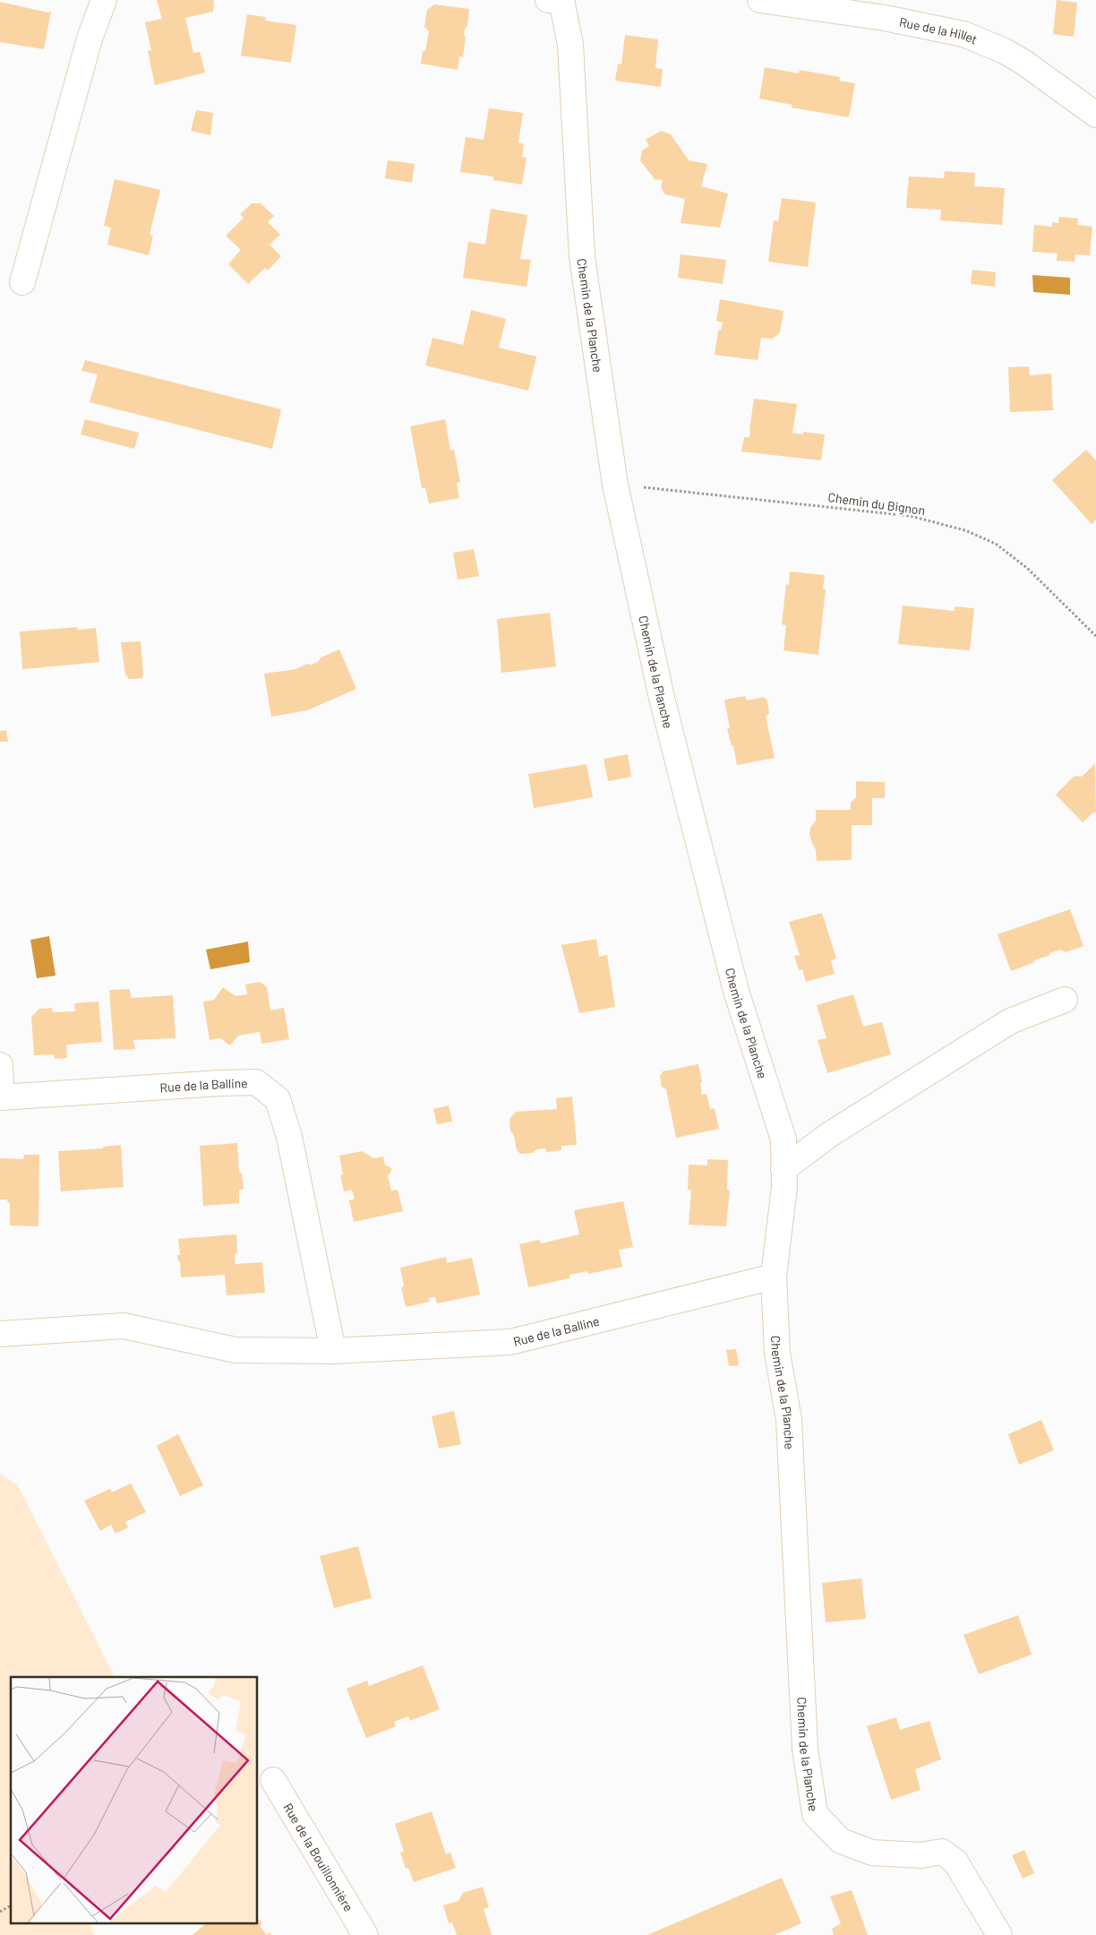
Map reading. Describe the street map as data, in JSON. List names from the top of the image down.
{
  "streets": {
    "street": [
      "Rue de la Hillet",
      "Chemin de la Planche",
      "Rue de la Balline",
      "Rue de la Bouillonnière"
    ],
    "path": ["Chemin du Bignon"]
  },
  "crossings": [
    ["Chemin de la Planche", "Chemin du Bignon"],
    ["Chemin de la Planche", "Rue de la Balline"]
  ]
}
